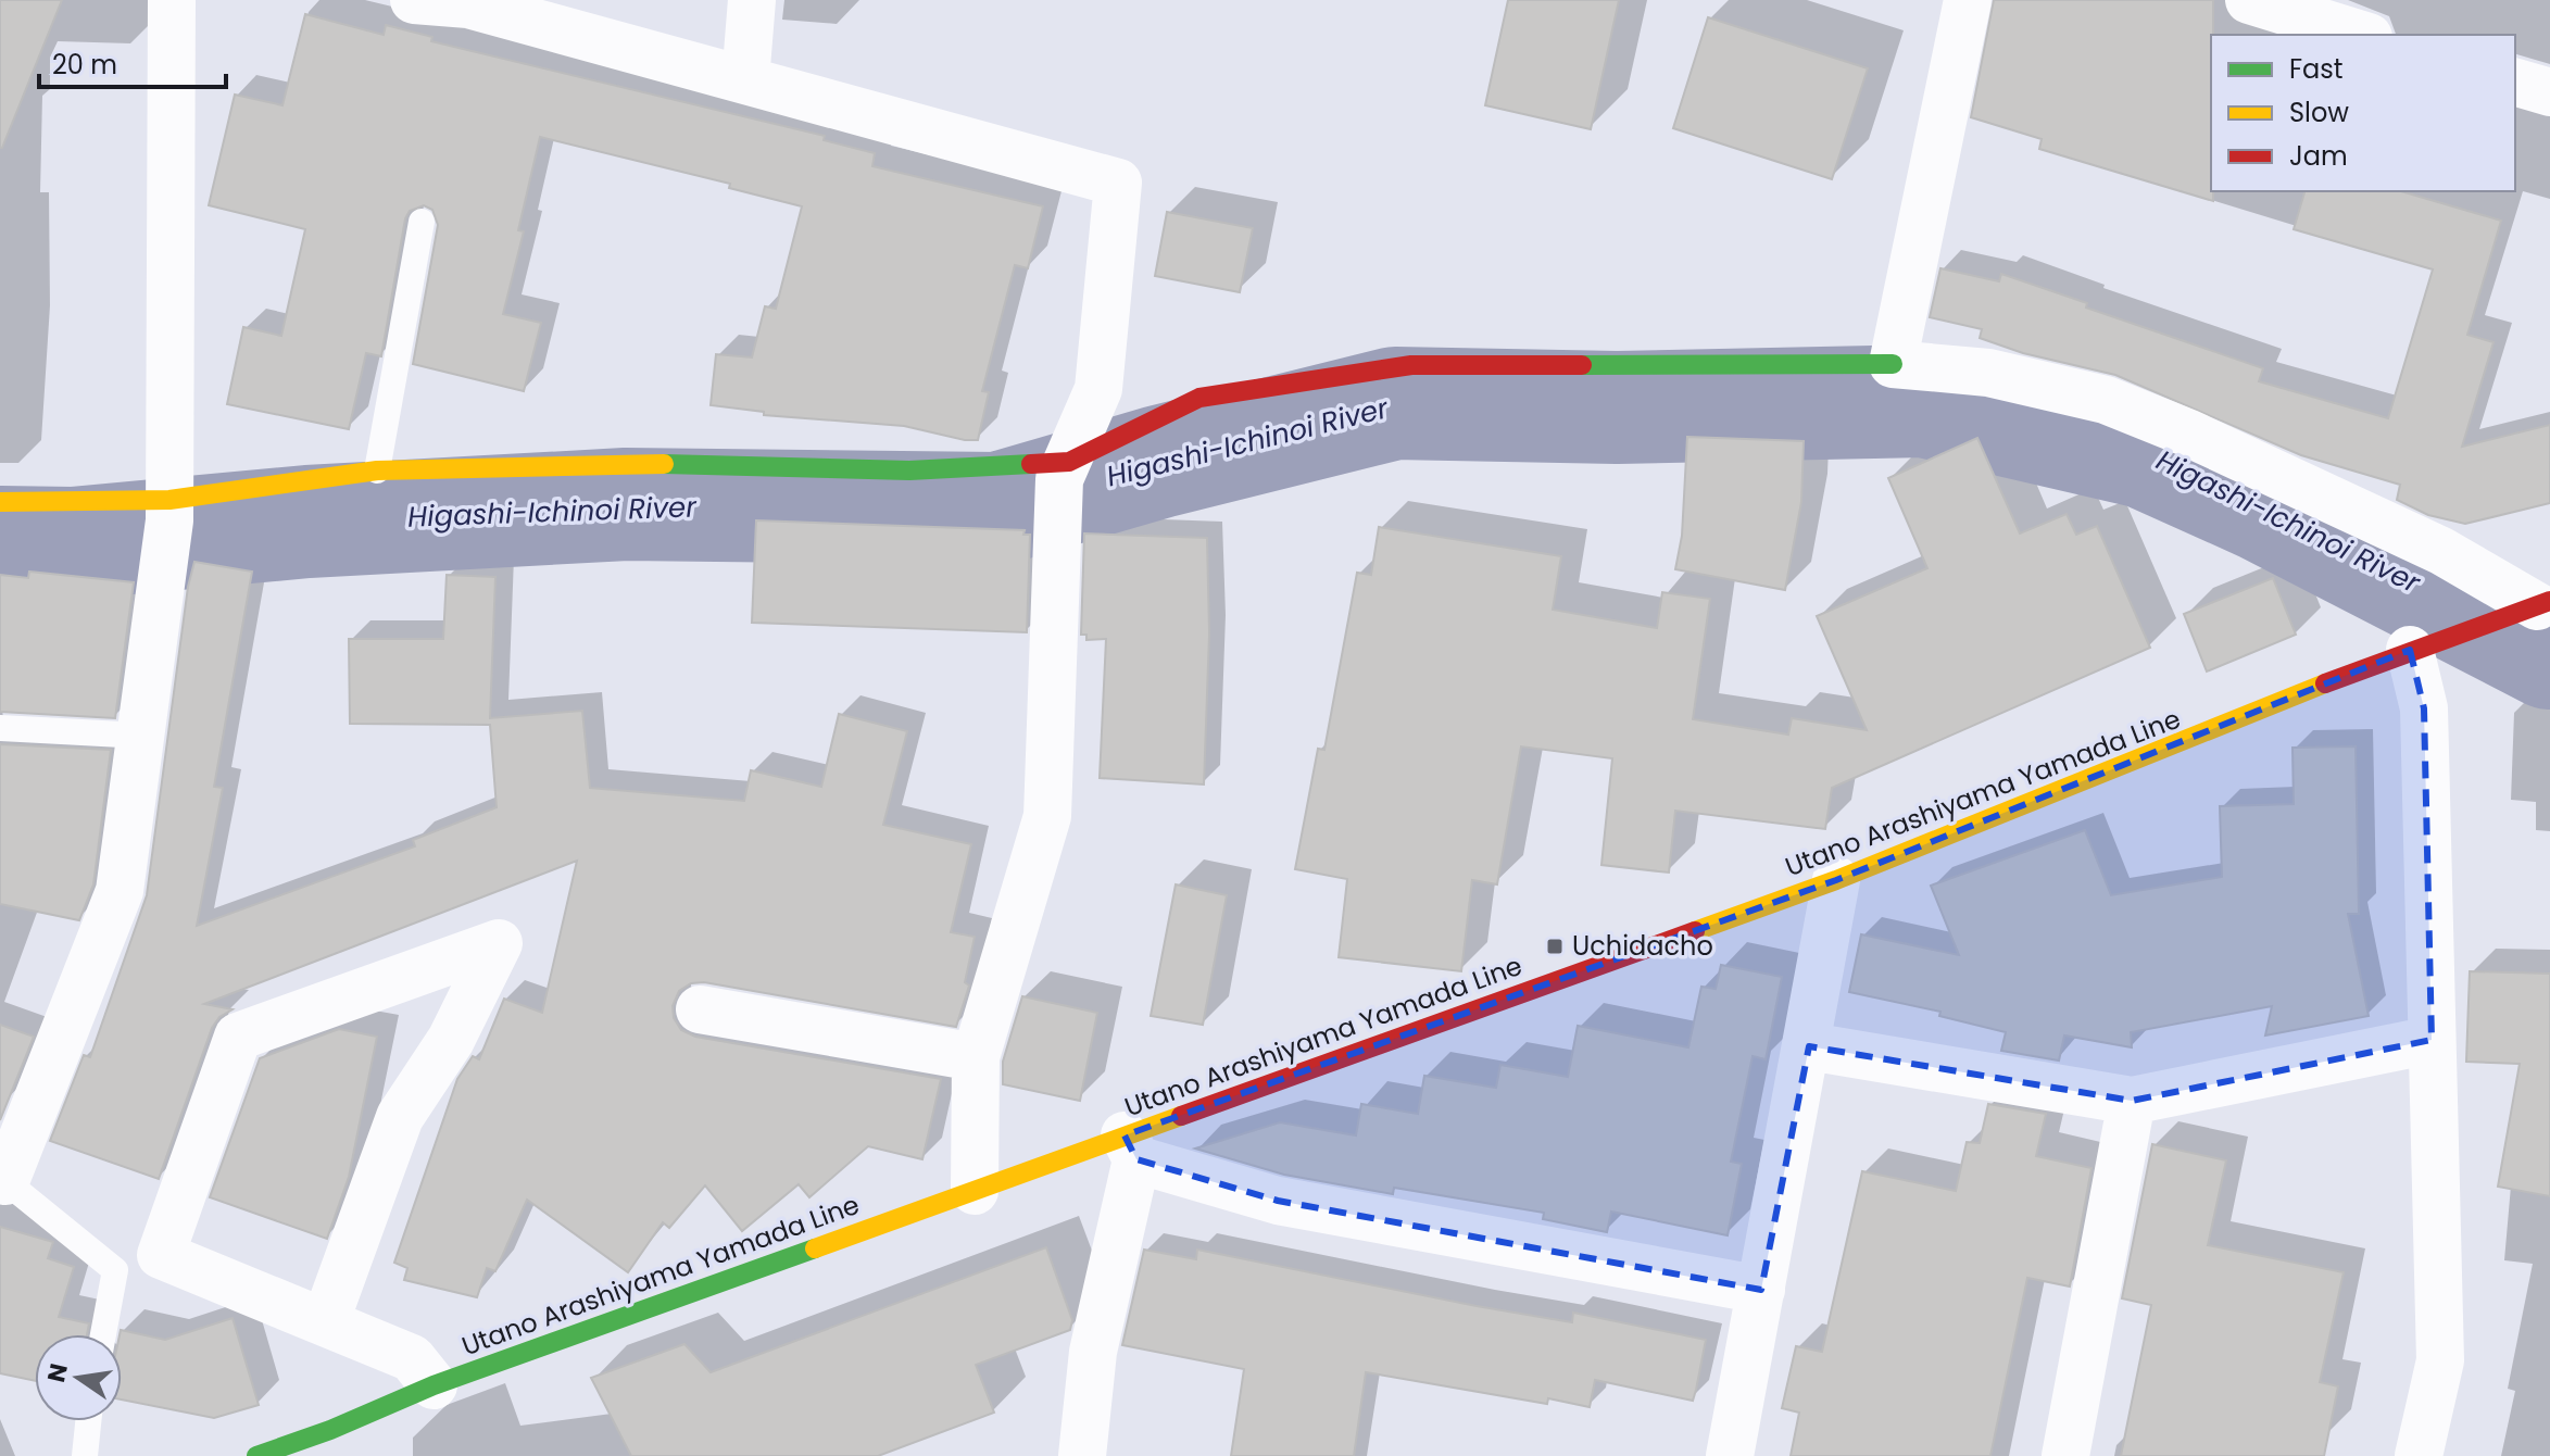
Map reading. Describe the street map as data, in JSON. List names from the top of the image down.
{
  "streets": {
    "main road": ["Utano Arashiyama Yamada Line"]
  },
  "water": ["Higashi-Ichinoi River"],
  "places": {
    "transit": ["Uchidacho"]
  },
  "legend": ["Fast", "Slow", "Jam"],
  "scale_bar": "20 m",
  "north": "left"
}
